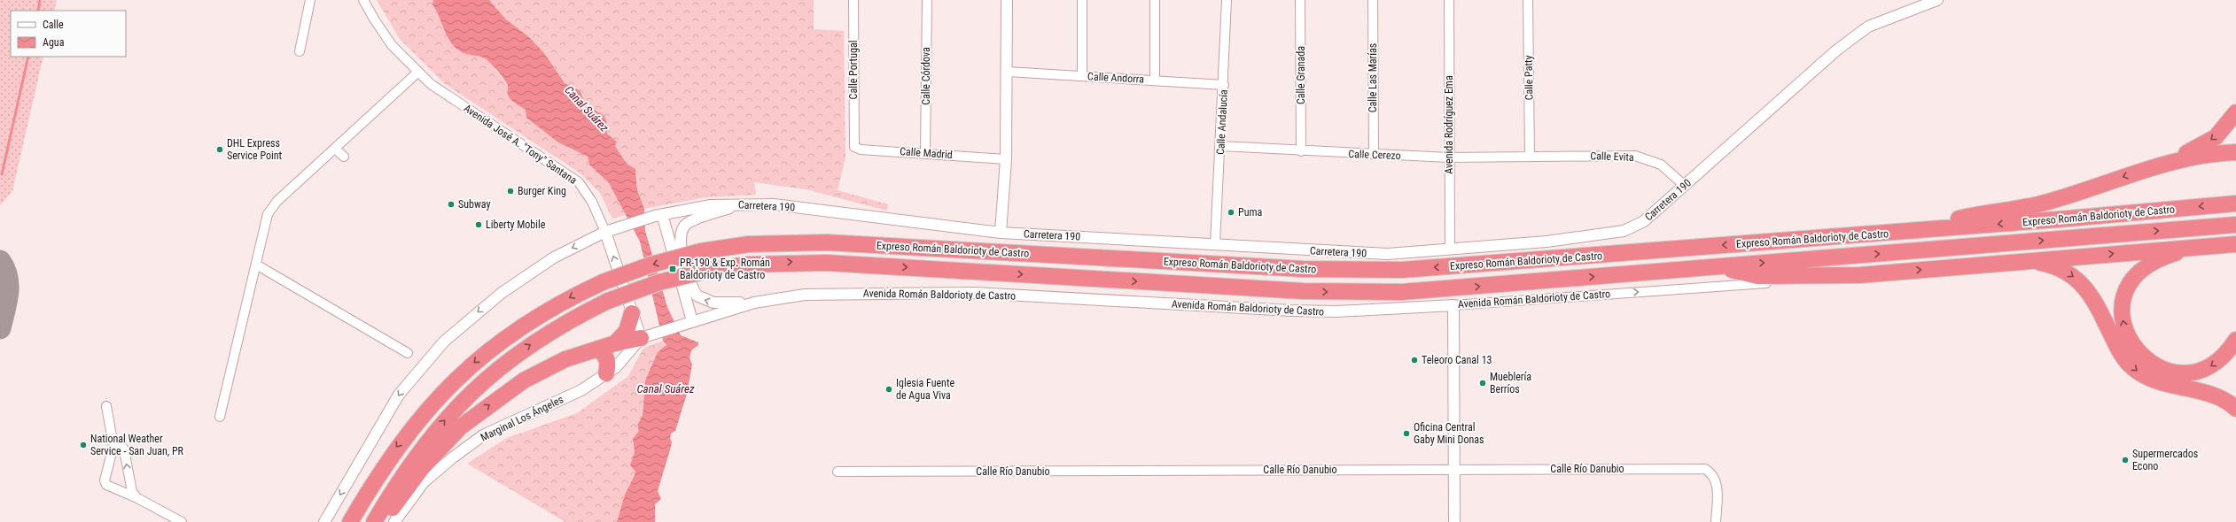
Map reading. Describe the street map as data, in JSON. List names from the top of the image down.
{
  "streets": {
    "highway": ["Expreso Román Baldorioty de Castro"],
    "street": [
      "Calle Portugal",
      "Calle Granada",
      "Calle Córdova",
      "Calle Andorra",
      "Calle Las Marías",
      "Calle Patty",
      "Calle Andalucía",
      "Avenida Rodríguez Ema",
      "Avenida José A. \"Tony\" Santana",
      "Calle Madrid",
      "Calle Cerezo",
      "Calle Evita",
      "Carretera 190",
      "Avenida Román Baldorioty de Castro",
      "Marginal Los Ángeles",
      "Calle Río Danubio"
    ]
  },
  "crossings": [
    ["Calle Portugal", "Calle Madrid"],
    ["Calle Granada", "Calle Cerezo"],
    ["Calle Córdova", "Calle Madrid"],
    ["Calle Andorra", "Calle Andalucía"],
    ["Calle Las Marías", "Calle Cerezo"],
    ["Calle Patty", "Calle Cerezo"],
    ["Calle Patty", "Calle Evita"],
    ["Calle Andalucía", "Calle Cerezo"],
    ["Calle Andalucía", "Carretera 190"],
    ["Avenida Rodríguez Ema", "Calle Cerezo"],
    ["Avenida Rodríguez Ema", "Carretera 190"],
    ["Avenida José A. \"Tony\" Santana", "Carretera 190"],
    ["Avenida José A. \"Tony\" Santana", "Avenida Román Baldorioty de Castro"],
    ["Avenida José A. \"Tony\" Santana", "Marginal Los Ángeles"],
    ["Calle Cerezo", "Calle Evita"],
    ["Calle Evita", "Carretera 190"],
    ["Avenida Román Baldorioty de Castro", "Marginal Los Ángeles"]
  ],
  "water": ["Canal Suárez"],
  "places": {
    "other": [
      "DHL Express Service Point",
      "Burger King",
      "Subway",
      "Puma",
      "Liberty Mobile",
      "Teleoro Canal 13",
      "Mueblería Berríos",
      "Iglesia Fuente de Agua Viva",
      "Oficina Central Gaby Mini Donas",
      "National Weather Service - San Juan, PR",
      "Supermercados Econo"
    ],
    "transit": ["PR-190 & Exp. Román Baldorioty de Castro"]
  },
  "legend": ["Calle", "Agua"]
}
